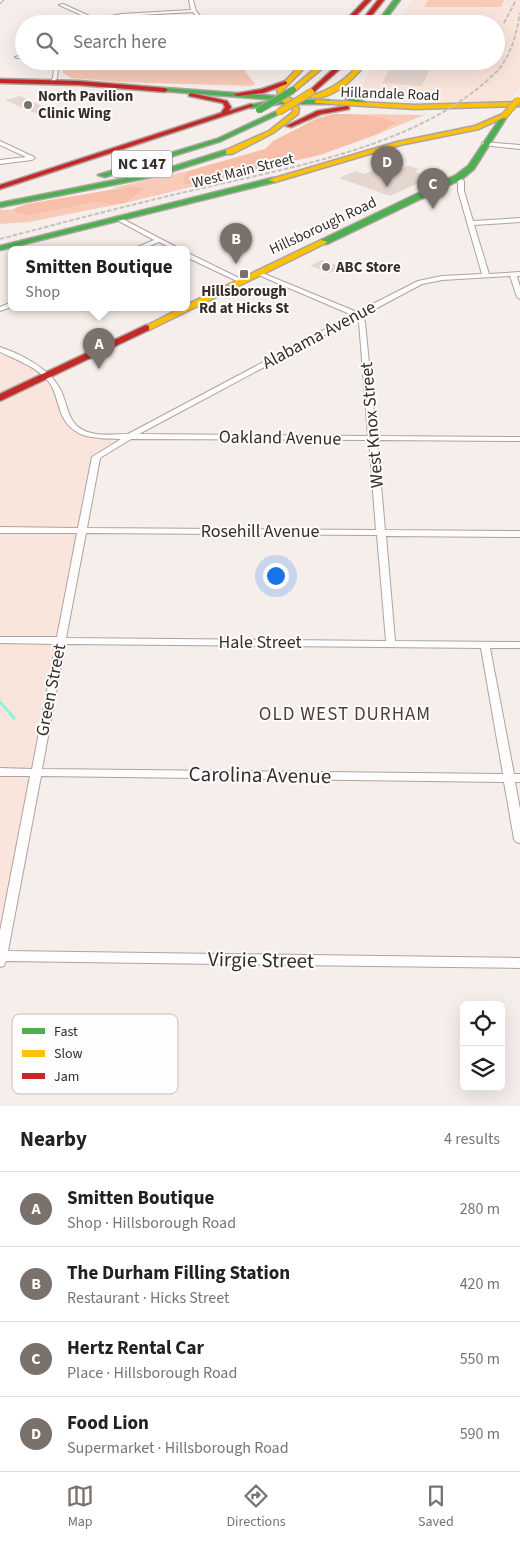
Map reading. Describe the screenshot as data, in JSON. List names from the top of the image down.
{
  "streets": {
    "main road": [
      "Hillandale Road",
      "NC 147",
      "West Main Street",
      "Hillsborough Road"
    ],
    "street": [
      "Alabama Avenue",
      "West Knox Street",
      "Oakland Avenue",
      "Rosehill Avenue",
      "Hale Street",
      "Green Street",
      "Carolina Avenue",
      "Virgie Street"
    ]
  },
  "crossings": [
    ["Hillandale Road", "NC 147"],
    ["Hillandale Road", "Hillsborough Road"],
    ["West Main Street", "Hillsborough Road"],
    ["Alabama Avenue", "West Knox Street"],
    ["Alabama Avenue", "Oakland Avenue"],
    ["Alabama Avenue", "Green Street"],
    ["West Knox Street", "Oakland Avenue"],
    ["West Knox Street", "Rosehill Avenue"],
    ["West Knox Street", "Hale Street"],
    ["Oakland Avenue", "Green Street"],
    ["Rosehill Avenue", "Green Street"],
    ["Hale Street", "Green Street"],
    ["Green Street", "Carolina Avenue"],
    ["Green Street", "Virgie Street"]
  ],
  "districts": ["OLD WEST DURHAM"],
  "places": {
    "other": ["North Pavilion Clinic Wing", "ABC Store"],
    "transit": ["Hillsborough Rd at Hicks St"]
  },
  "legend": ["Fast", "Slow", "Jam"],
  "page": {
    "search": "Search here",
    "pins": [
      "D",
      "C",
      "B",
      "A"
    ],
    "popup": ["Smitten Boutique", "Shop"],
    "heading": ["Nearby", "4 results"],
    "list": [
      {
        "mark": "A",
        "name": "Smitten Boutique",
        "note": "Shop · Hillsborough Road",
        "value": "280 m"
      },
      {
        "mark": "B",
        "name": "The Durham Filling Station",
        "note": "Restaurant · Hicks Street",
        "value": "420 m"
      },
      {
        "mark": "C",
        "name": "Hertz Rental Car",
        "note": "Place · Hillsborough Road",
        "value": "550 m"
      },
      {
        "mark": "D",
        "name": "Food Lion",
        "note": "Supermarket · Hillsborough Road",
        "value": "590 m"
      }
    ],
    "nav": ["Map", "Directions", "Saved"]
  }
}
